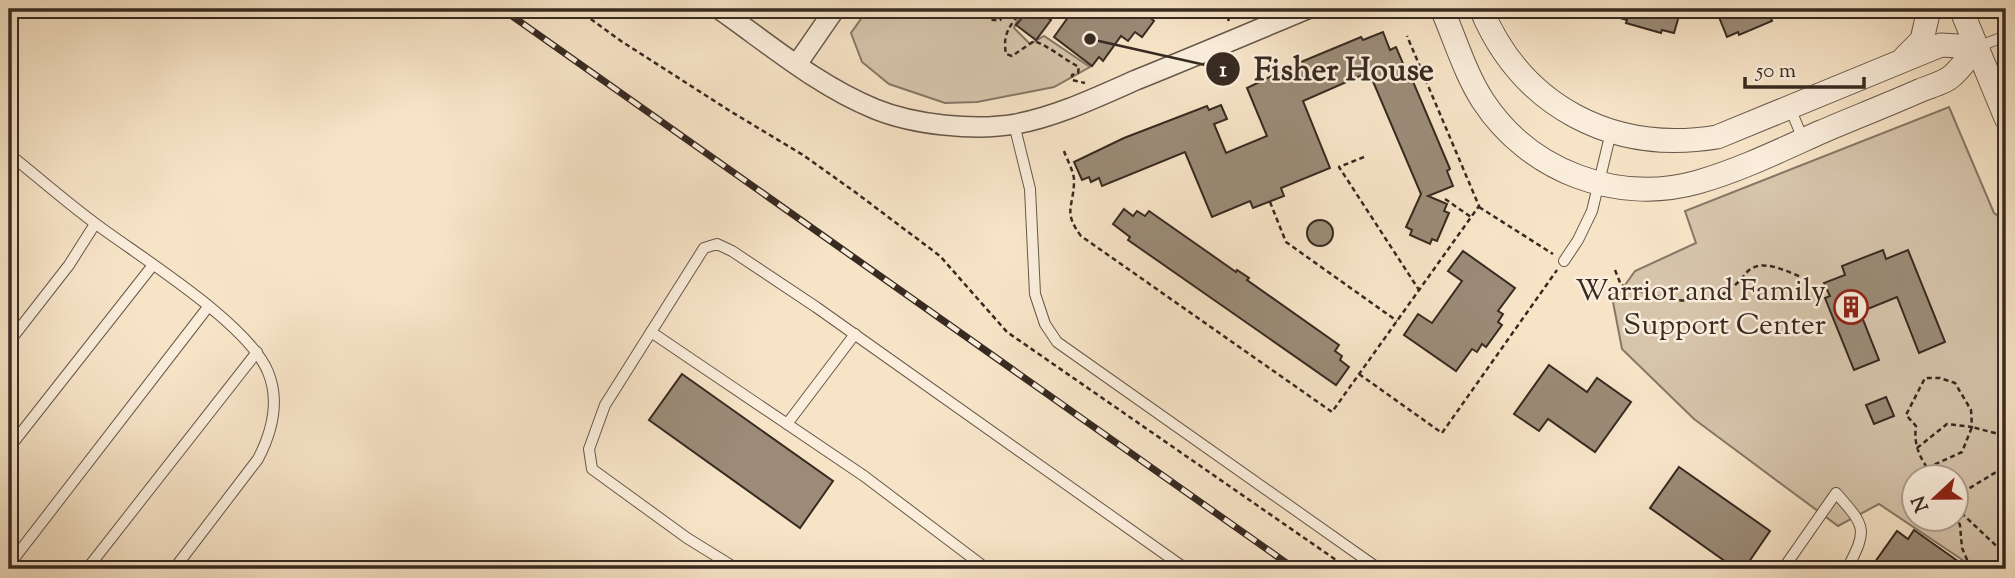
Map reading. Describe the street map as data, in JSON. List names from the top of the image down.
{
  "places": {
    "other": ["Fisher House"],
    "building": ["Warrior and Family Support Center"]
  },
  "scale_bar": "50 m",
  "north": "left"
}
